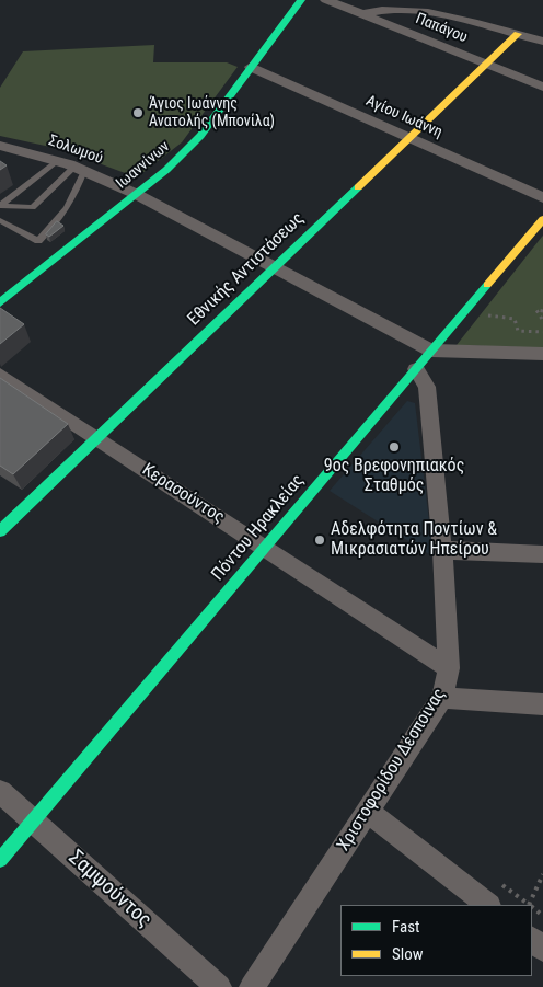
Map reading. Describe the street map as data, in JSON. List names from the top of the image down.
{
  "streets": {
    "street": [
      "Παπάγου",
      "Αγίου Ιωάννη",
      "Σολωμού",
      "Ιωαννίνων",
      "Εθνικής Αντιστάσεως",
      "Κερασούντος",
      "Πόντου Ηρακλείας",
      "Χριστοφορίδου Δέσποινας",
      "Σαμψούντος"
    ]
  },
  "crossings": [
    ["Παπάγου", "Εθνικής Αντιστάσεως"],
    ["Αγίου Ιωάννη", "Ιωαννίνων"],
    ["Αγίου Ιωάννη", "Εθνικής Αντιστάσεως"],
    ["Σολωμού", "Ιωαννίνων"],
    ["Σολωμού", "Εθνικής Αντιστάσεως"],
    ["Σολωμού", "Πόντου Ηρακλείας"],
    ["Εθνικής Αντιστάσεως", "Κερασούντος"],
    ["Κερασούντος", "Πόντου Ηρακλείας"],
    ["Κερασούντος", "Χριστοφορίδου Δέσποινας"],
    ["Πόντου Ηρακλείας", "Χριστοφορίδου Δέσποινας"],
    ["Πόντου Ηρακλείας", "Σαμψούντος"]
  ],
  "places": ["Άγιος Ιωάννης Ανατολής (Μπονίλα)", "9ος Βρεφονηπιακός Σταθμός", "Αδελφότητα Ποντίων & Μικρασιατών Ηπείρου"],
  "legend": ["Fast", "Slow"]
}
